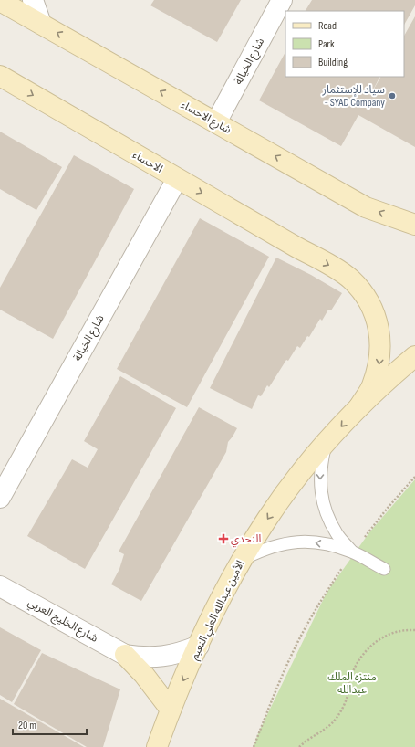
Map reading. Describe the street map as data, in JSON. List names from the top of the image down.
{
  "streets": {
    "main road": ["شارع الاحساء", "الاحساء", "الأمين عبدالله العلي النعيم"],
    "street": ["شارع الخيالة", "شارع الخليج العربي"]
  },
  "crossings": [
    ["شارع الخيالة", "شارع الاحساء"],
    ["شارع الخيالة", "الاحساء"],
    ["الاحساء", "الأمين عبدالله العلي النعيم"]
  ],
  "one_way": ["شارع الاحساء", "الاحساء", "الأمين عبدالله العلي النعيم"],
  "parks": ["منتزه الملك عبدالله"],
  "places": {
    "other": ["سياد للإستثمار - SYAD Company"],
    "health": ["النحدي"]
  },
  "legend": ["Road", "Park", "Building"],
  "scale_bar": "20 m"
}
